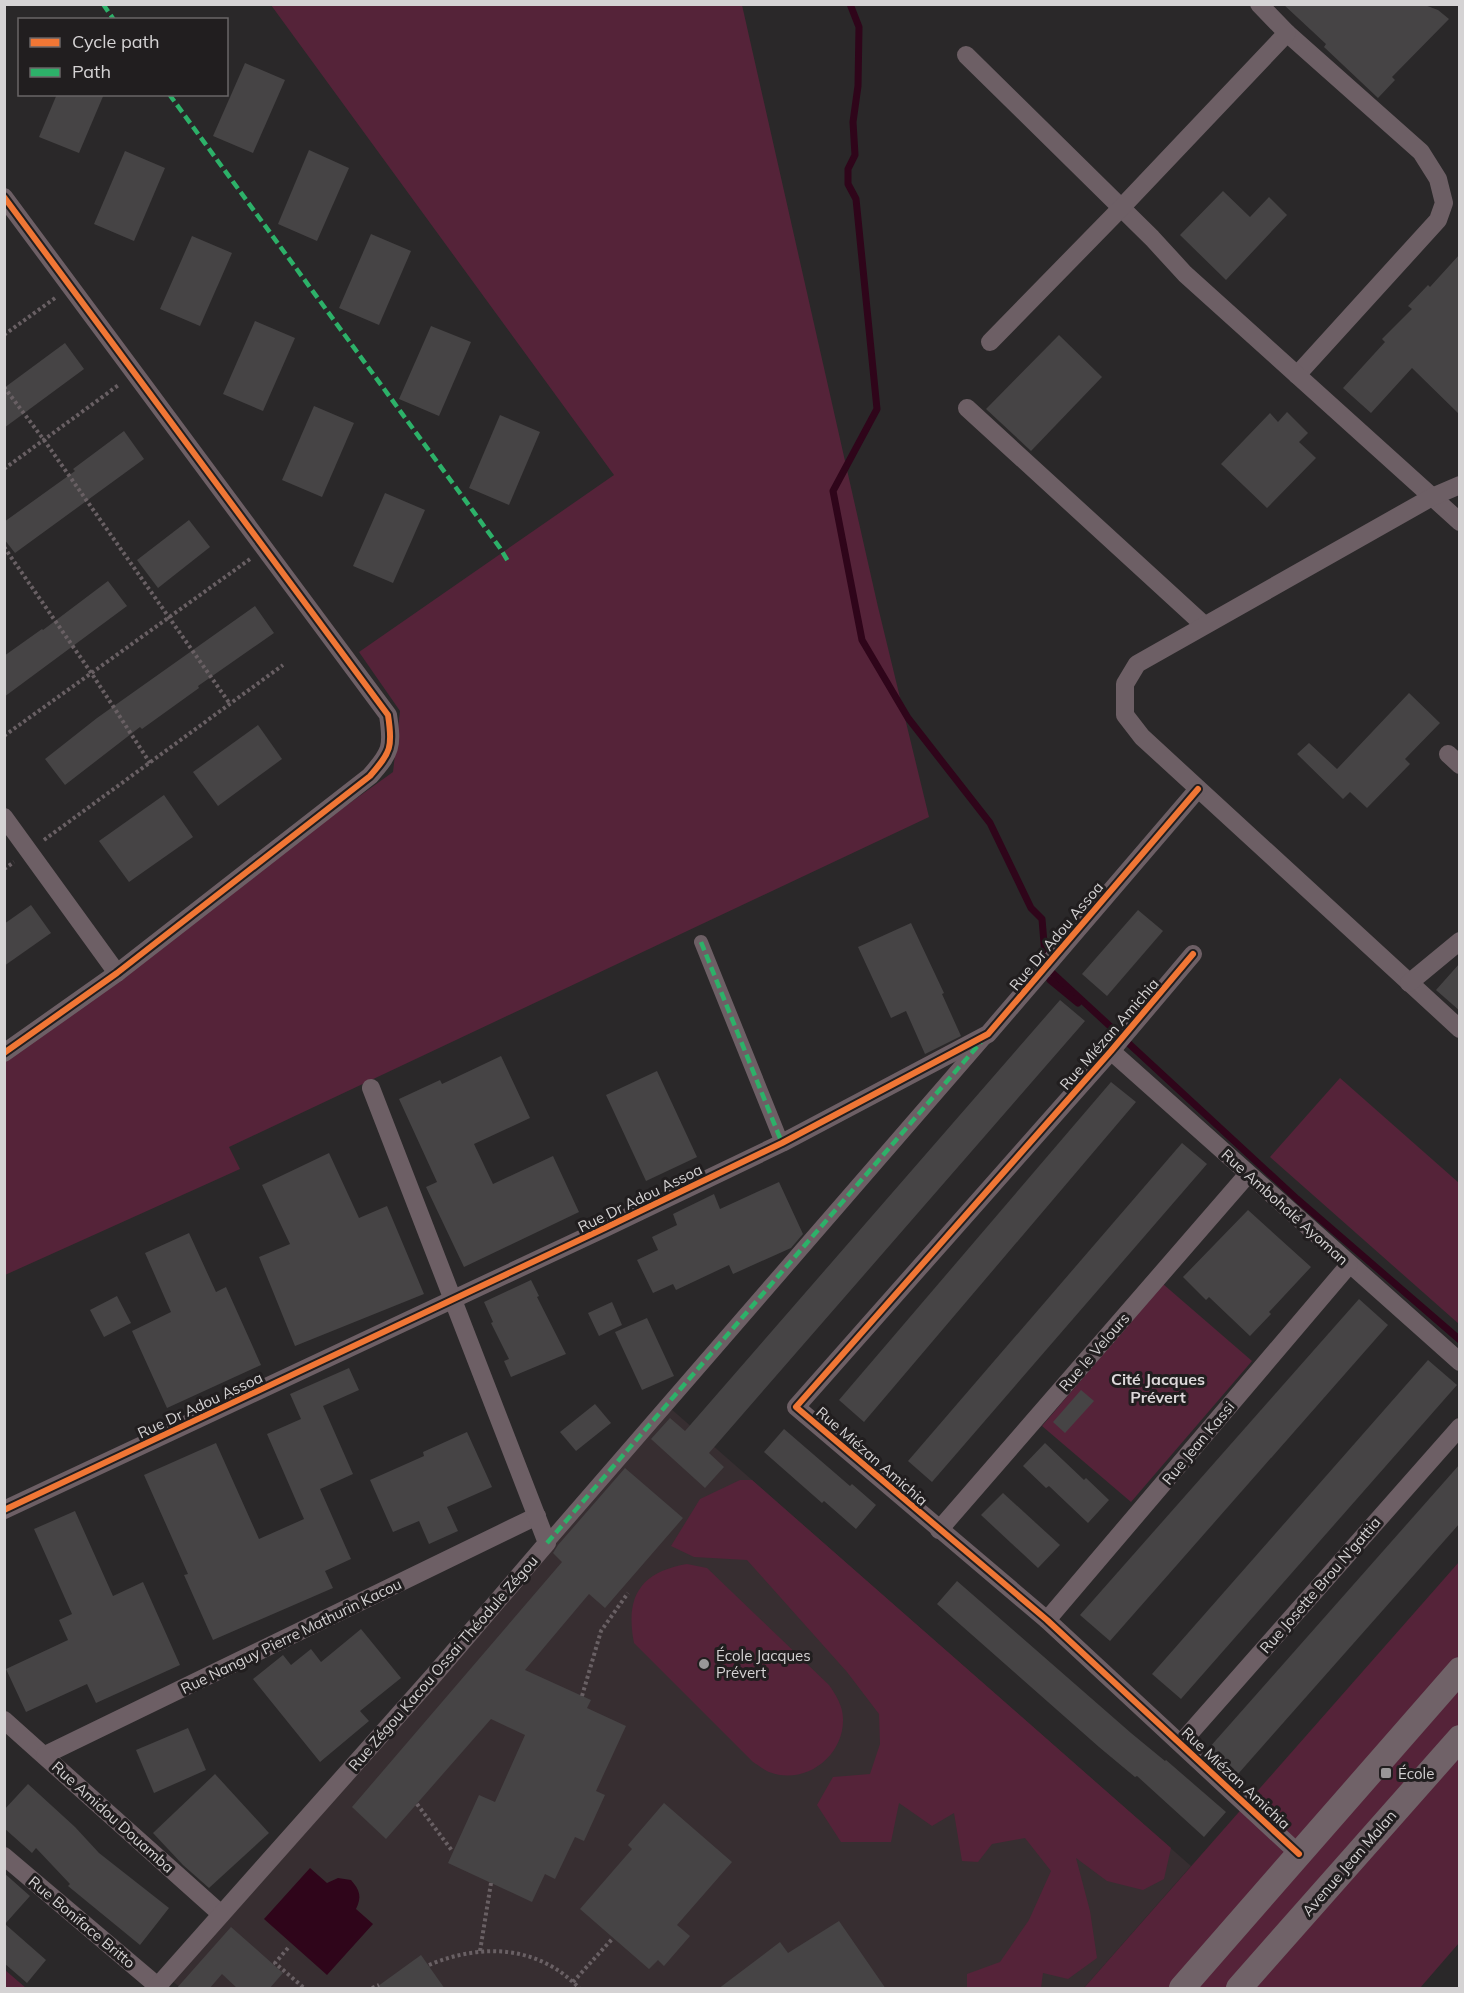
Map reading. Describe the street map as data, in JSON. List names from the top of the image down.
{
  "streets": {
    "main road": ["Avenue Jean Malan"],
    "street": [
      "Rue Dr Adou Assoa",
      "Rue Miézan Amichia",
      "Rue Ambohalé Ayoman",
      "Rue le Velours",
      "Rue Jean Kassi",
      "Rue Josette Brou N'gattia",
      "Rue Nanguy Pierre Mathurin Kacou",
      "Rue Zégou Kacou Ossai Théodule Zégou",
      "Rue Amidou Douamba",
      "Rue Boniface Britto"
    ]
  },
  "crossings": [
    ["Rue Dr Adou Assoa", "Rue Zégou Kacou Ossai Théodule Zégou"],
    ["Rue Miézan Amichia", "Rue Ambohalé Ayoman"],
    ["Rue Miézan Amichia", "Rue le Velours"],
    ["Rue Miézan Amichia", "Rue Jean Kassi"],
    ["Rue Miézan Amichia", "Rue Josette Brou N'gattia"],
    ["Rue Ambohalé Ayoman", "Rue le Velours"],
    ["Rue Ambohalé Ayoman", "Rue Jean Kassi"],
    ["Rue Nanguy Pierre Mathurin Kacou", "Rue Zégou Kacou Ossai Théodule Zégou"],
    ["Rue Nanguy Pierre Mathurin Kacou", "Rue Amidou Douamba"],
    ["Rue Zégou Kacou Ossai Théodule Zégou", "Rue Amidou Douamba"],
    ["Rue Zégou Kacou Ossai Théodule Zégou", "Rue Boniface Britto"]
  ],
  "districts": ["Cité Jacques Prévert"],
  "places": {
    "other": ["École Jacques Prévert"],
    "transit": ["École"]
  },
  "legend": ["Cycle path", "Path"]
}
